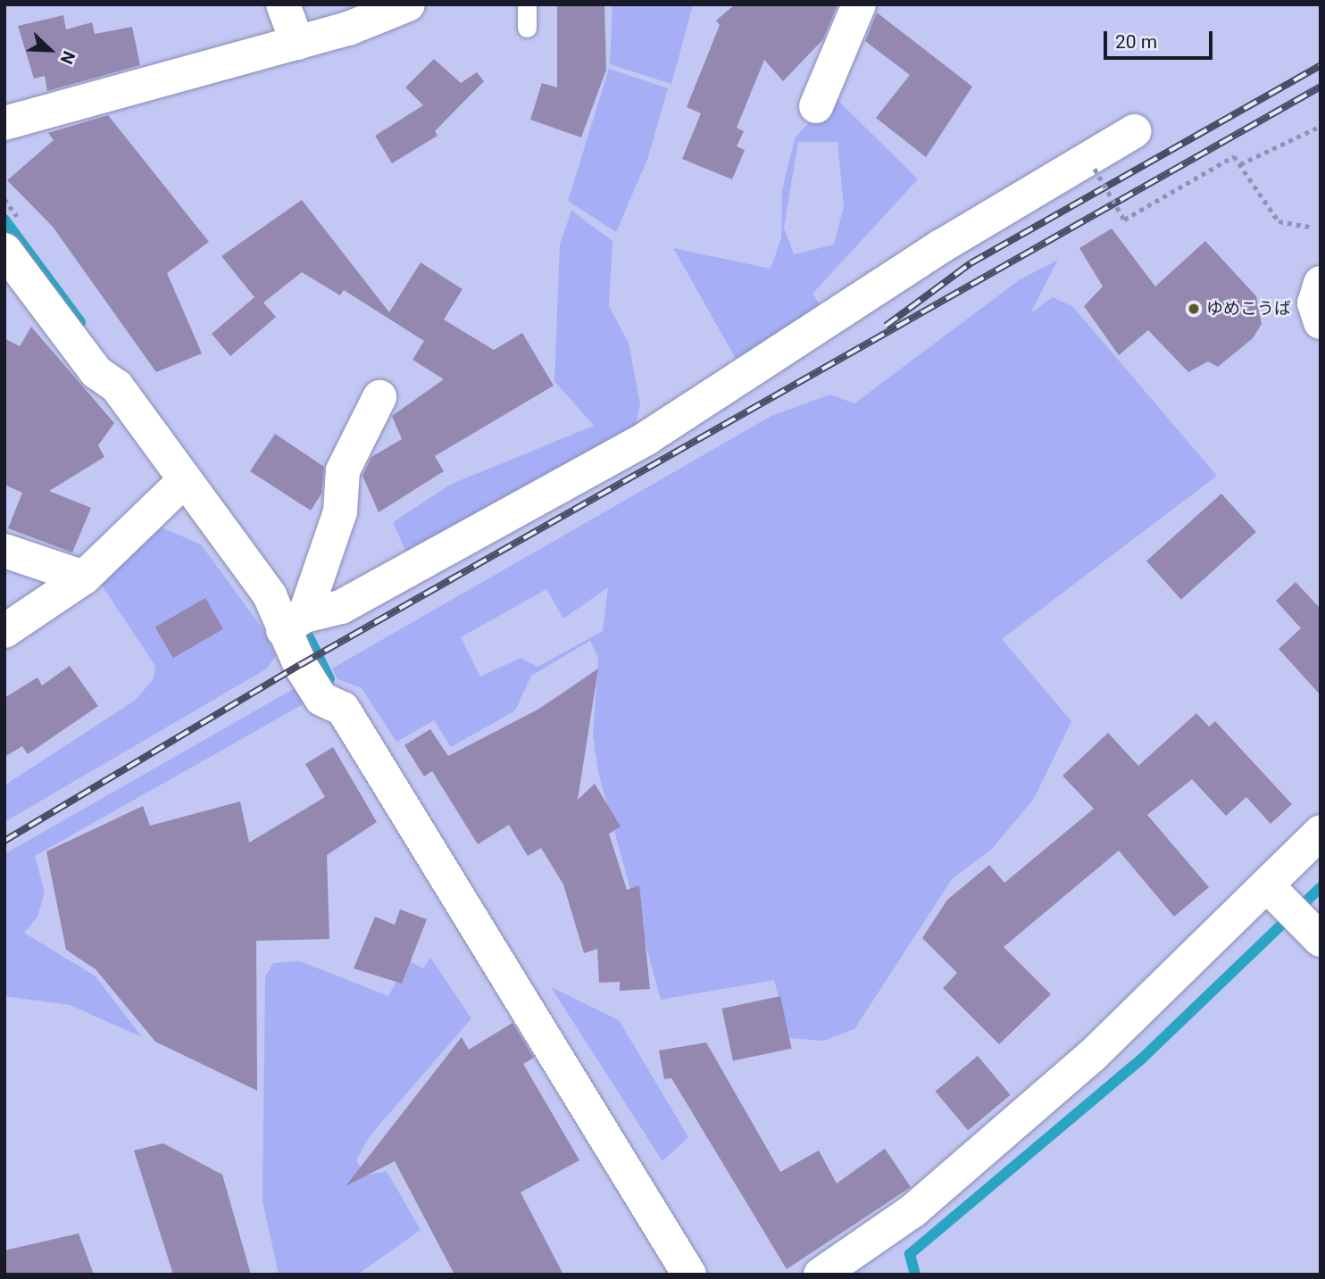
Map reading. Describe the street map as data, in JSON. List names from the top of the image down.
{
  "places": ["ゆめこうば"],
  "scale_bar": "20 m",
  "north": "bottom right"
}
